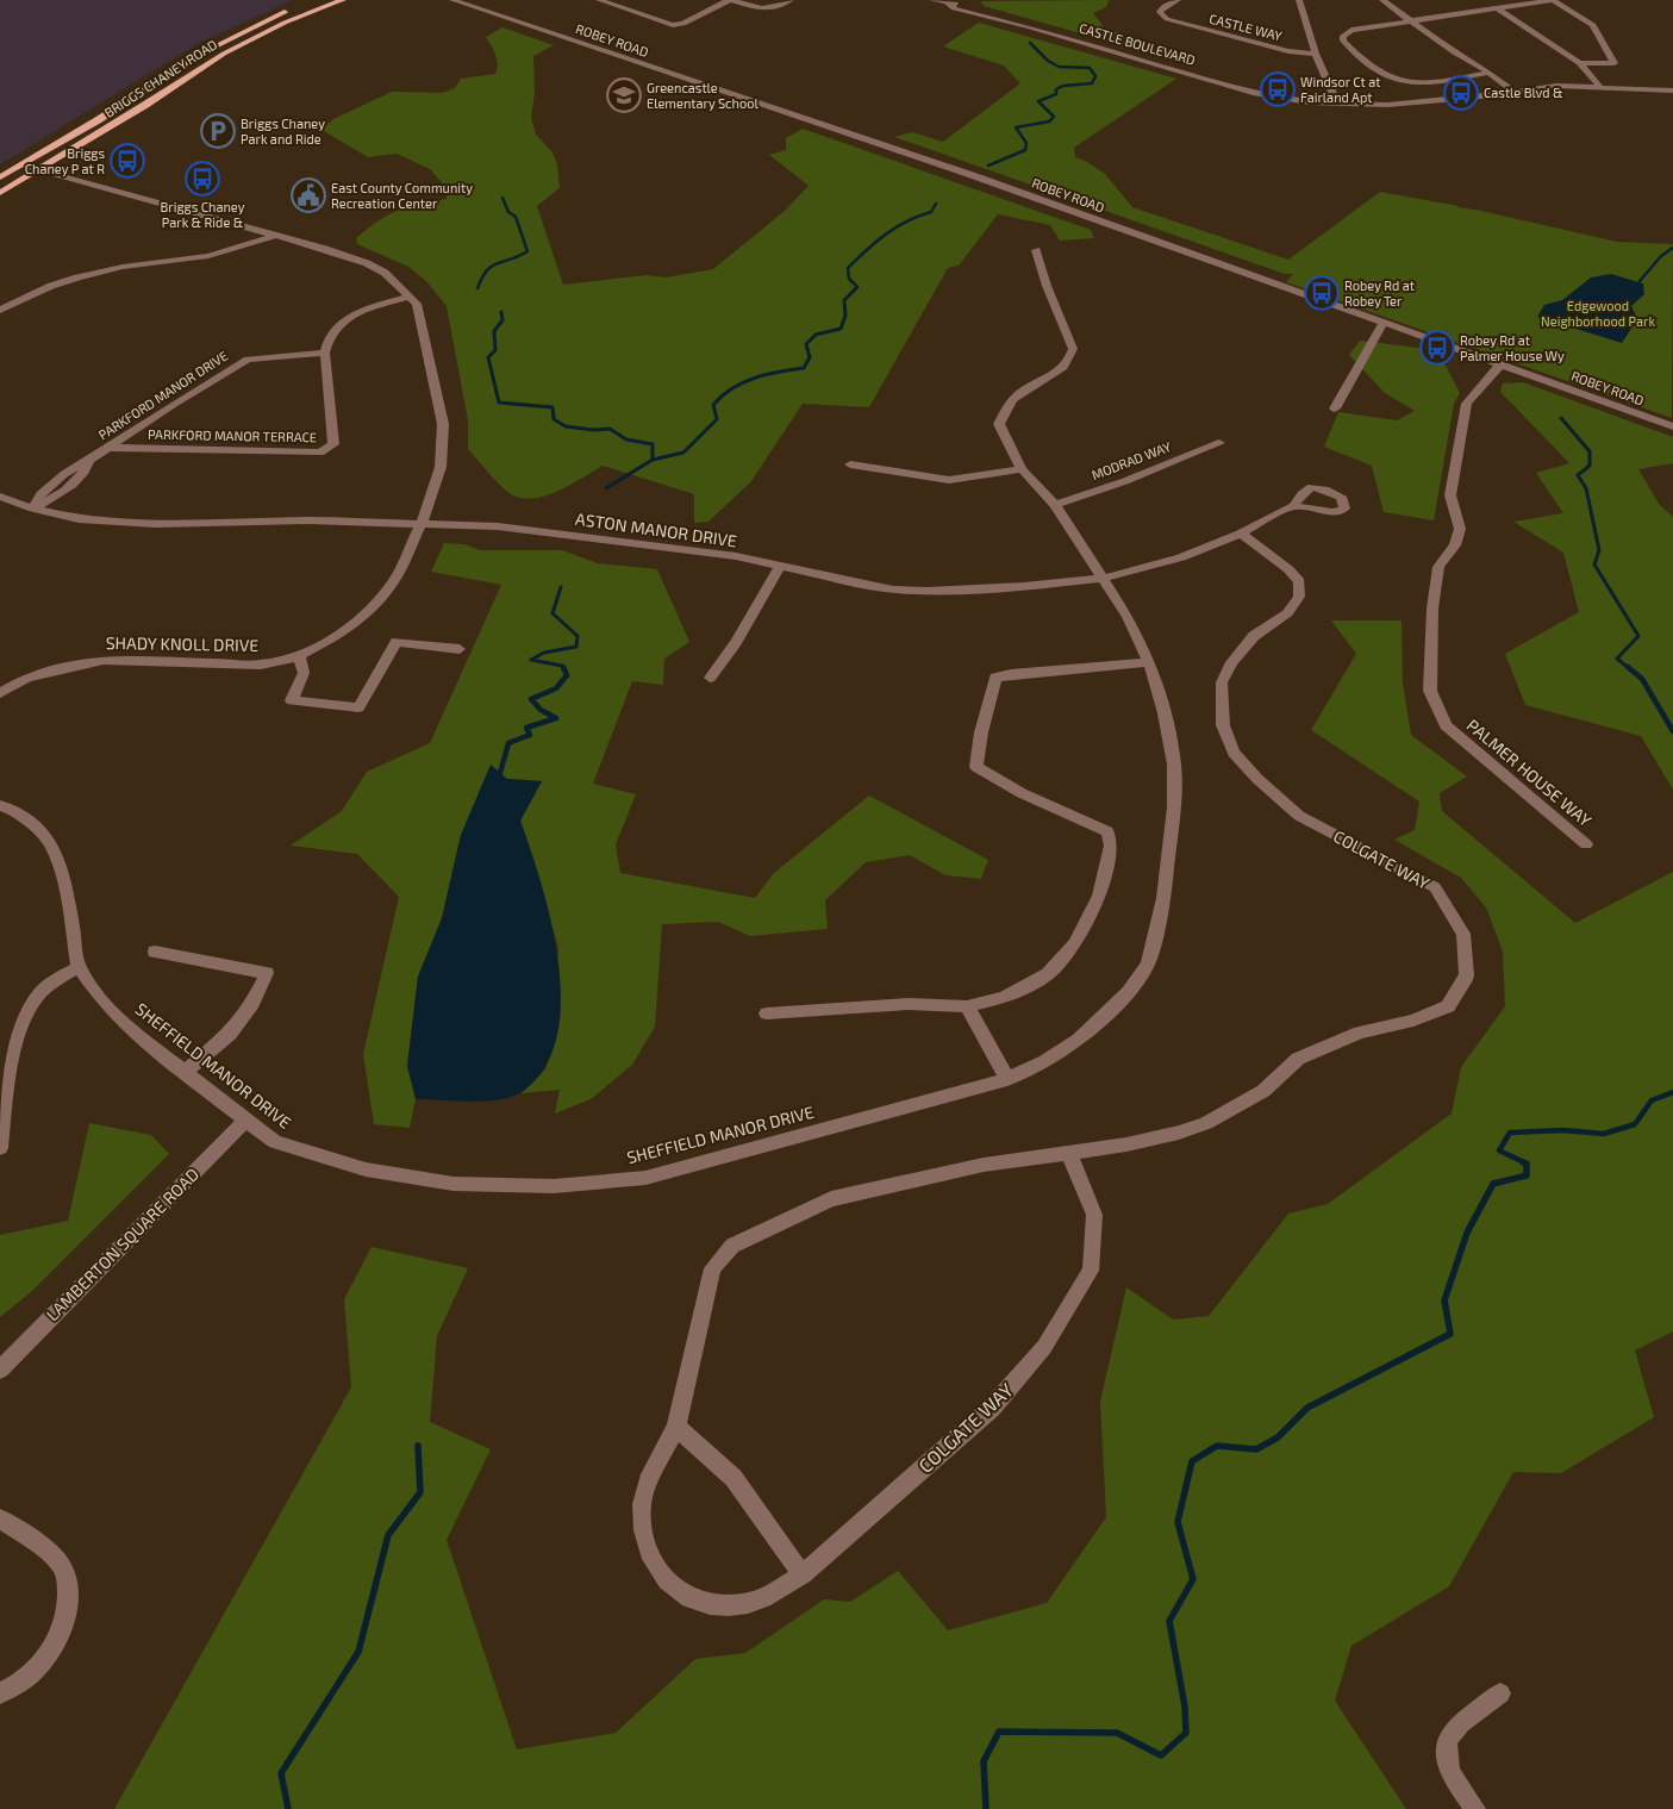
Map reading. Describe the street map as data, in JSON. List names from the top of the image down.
{
  "streets": {
    "main road": ["BRIGGS CHANEY ROAD"],
    "street": [
      "CASTLE WAY",
      "ROBEY ROAD",
      "CASTLE BOULEVARD",
      "PARKFORD MANOR DRIVE",
      "PARKFORD MANOR TERRACE",
      "MODRAD WAY",
      "ASTON MANOR DRIVE",
      "SHADY KNOLL DRIVE",
      "PALMER HOUSE WAY",
      "COLGATE WAY",
      "SHEFFIELD MANOR DRIVE",
      "LAMBERTON SQUARE ROAD"
    ]
  },
  "crossings": [
    ["ROBEY ROAD", "PALMER HOUSE WAY"],
    ["PARKFORD MANOR DRIVE", "PARKFORD MANOR TERRACE"],
    ["PARKFORD MANOR DRIVE", "ASTON MANOR DRIVE"],
    ["MODRAD WAY", "SHEFFIELD MANOR DRIVE"],
    ["ASTON MANOR DRIVE", "SHADY KNOLL DRIVE"],
    ["ASTON MANOR DRIVE", "COLGATE WAY"],
    ["ASTON MANOR DRIVE", "SHEFFIELD MANOR DRIVE"],
    ["SHEFFIELD MANOR DRIVE", "LAMBERTON SQUARE ROAD"]
  ],
  "parks": ["Edgewood Neighborhood Park"],
  "places": {
    "bus stop": [
      "Windsor Ct at Fairland Apt",
      "Castle Blvd &",
      "Briggs Chaney P at R",
      "Briggs Chaney Park & Ride &",
      "Robey Rd at Robey Ter",
      "Robey Rd at Palmer House Wy"
    ],
    "school or university": ["Greencastle Elementary School"],
    "parking": ["Briggs Chaney Park and Ride"],
    "public building": ["East County Community Recreation Center"]
  }
}
